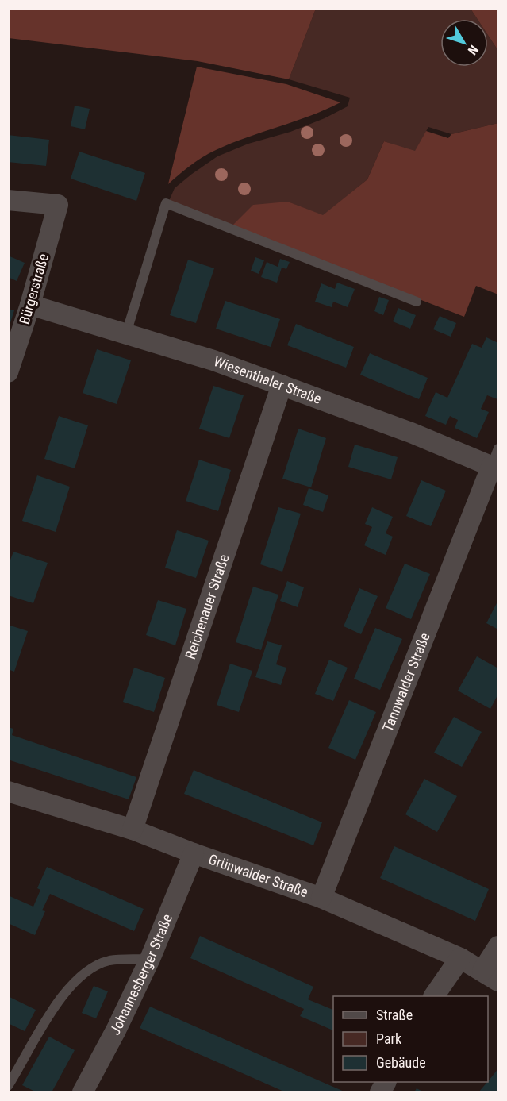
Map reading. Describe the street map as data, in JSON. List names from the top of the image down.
{
  "streets": {
    "street": [
      "Bürgerstraße",
      "Wiesenthaler Straße",
      "Reichenauer Straße",
      "Tannwalder Straße",
      "Grünwalder Straße",
      "Johannesberger Straße"
    ]
  },
  "crossings": [
    ["Bürgerstraße", "Wiesenthaler Straße"],
    ["Wiesenthaler Straße", "Reichenauer Straße"],
    ["Wiesenthaler Straße", "Tannwalder Straße"],
    ["Reichenauer Straße", "Grünwalder Straße"],
    ["Tannwalder Straße", "Grünwalder Straße"],
    ["Grünwalder Straße", "Johannesberger Straße"]
  ],
  "legend": ["Straße", "Park", "Gebäude"],
  "north": "bottom right"
}
